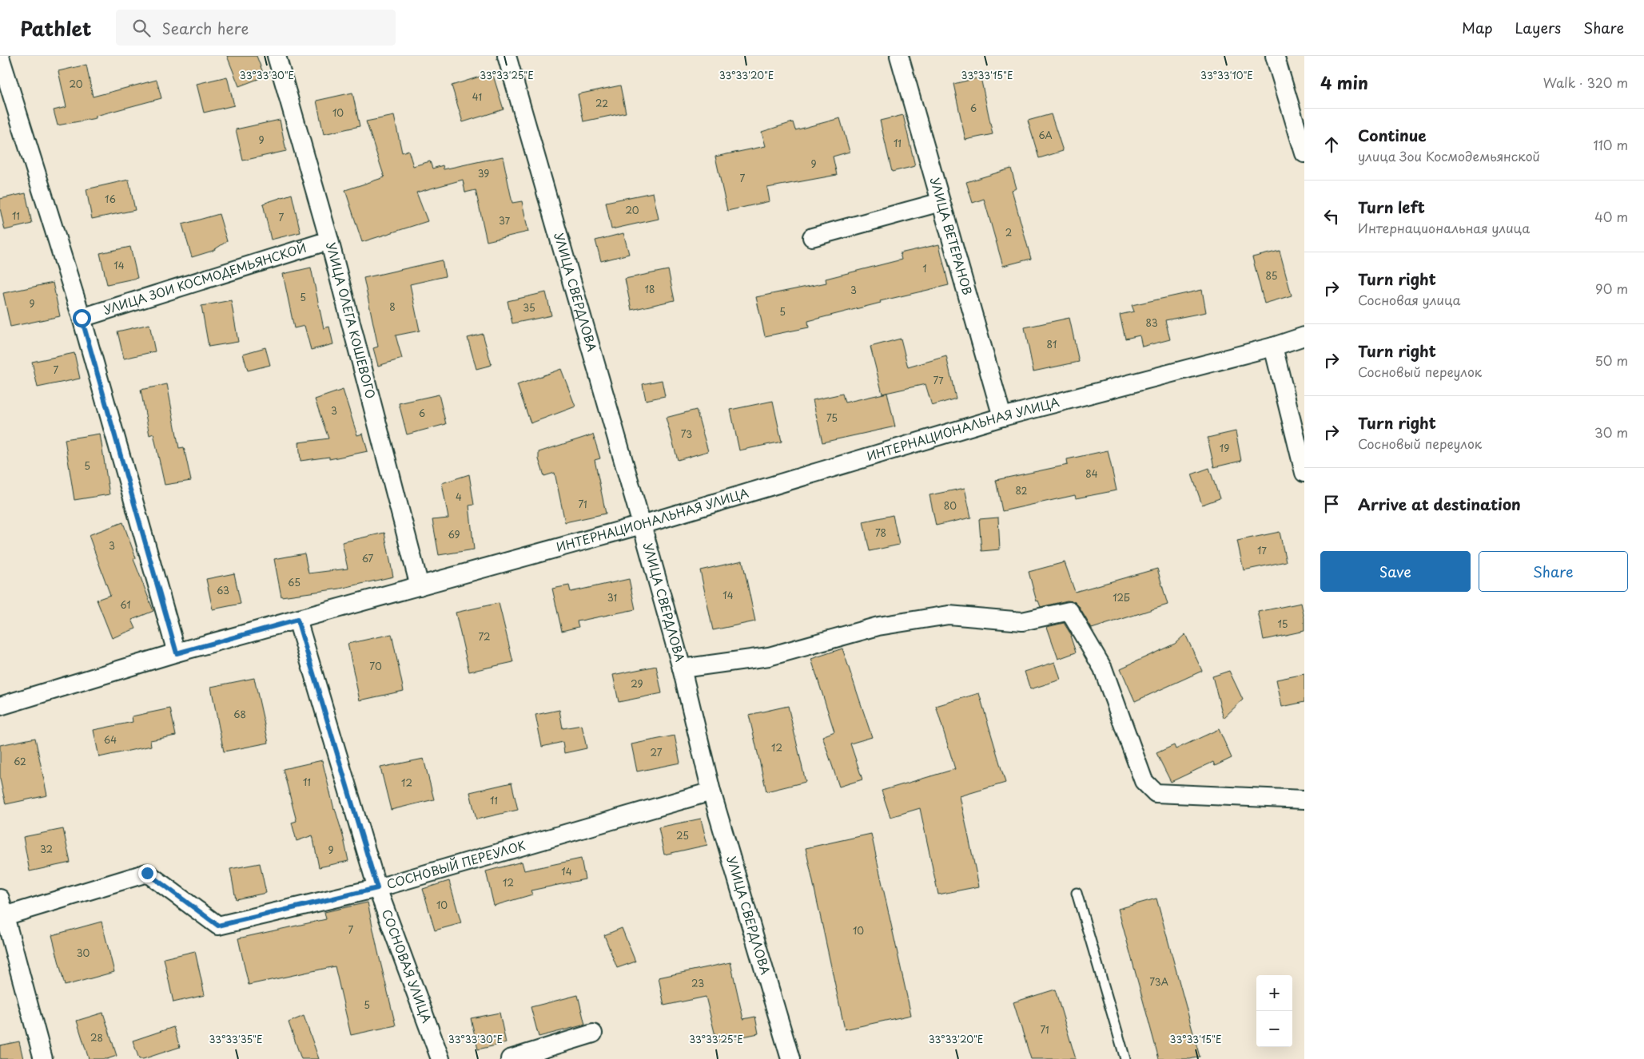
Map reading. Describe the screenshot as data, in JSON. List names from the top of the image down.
{
  "streets": {
    "street": [
      "УЛИЦА ВЕТЕРАНОВ",
      "УЛИЦА ЗОИ КОСМОДЕМЬЯНСКОЙ",
      "УЛИЦА СВЕРДЛОВА",
      "УЛИЦА ОЛЕГА КОШЕВОГО",
      "ИНТЕРНАЦИОНАЛЬНАЯ УЛИЦА",
      "СОСНОВЫЙ ПЕРЕУЛОК",
      "СОСНОВАЯ УЛИЦА"
    ]
  },
  "crossings": [
    ["УЛИЦА ВЕТЕРАНОВ", "ИНТЕРНАЦИОНАЛЬНАЯ УЛИЦА"],
    ["УЛИЦА ЗОИ КОСМОДЕМЬЯНСКОЙ", "УЛИЦА ОЛЕГА КОШЕВОГО"],
    ["УЛИЦА СВЕРДЛОВА", "ИНТЕРНАЦИОНАЛЬНАЯ УЛИЦА"],
    ["УЛИЦА СВЕРДЛОВА", "СОСНОВЫЙ ПЕРЕУЛОК"],
    ["УЛИЦА ОЛЕГА КОШЕВОГО", "ИНТЕРНАЦИОНАЛЬНАЯ УЛИЦА"],
    ["ИНТЕРНАЦИОНАЛЬНАЯ УЛИЦА", "СОСНОВАЯ УЛИЦА"],
    ["СОСНОВЫЙ ПЕРЕУЛОК", "СОСНОВАЯ УЛИЦА"]
  ],
  "house_numbers": [
    "20",
    "41",
    "22",
    "6",
    "10",
    "6А",
    "9",
    "11",
    "9",
    "39",
    "7",
    "16",
    "20",
    "11",
    "7",
    "37",
    "2",
    "14",
    "1",
    "85",
    "18",
    "3",
    "5",
    "9",
    "8",
    "35",
    "5",
    "83",
    "81",
    "7",
    "77",
    "3",
    "6",
    "75",
    "73",
    "19",
    "5",
    "84",
    "82",
    "4",
    "71",
    "80",
    "78",
    "69",
    "3",
    "17",
    "67",
    "65",
    "63",
    "14",
    "31",
    "12Б",
    "61",
    "15",
    "72",
    "70",
    "29",
    "68",
    "64",
    "12",
    "27",
    "62",
    "11",
    "12",
    "11",
    "25",
    "32",
    "9",
    "14",
    "12",
    "10",
    "7",
    "10",
    "30",
    "73А",
    "23",
    "5",
    "71",
    "28"
  ],
  "page": {
    "header": "Pathlet",
    "search": "Search here",
    "nav": ["Map", "Layers", "Share"],
    "heading": ["4 min", "Walk · 320 m"],
    "list": [
      ["Continue", "улица Зои Космодемьянской", "110 m"],
      ["Turn left", "Интернациональная улица", "40 m"],
      ["Turn right", "Сосновая улица", "90 m"],
      ["Turn right", "Сосновый переулок", "50 m"],
      ["Turn right", "Сосновый переулок", "30 m"],
      "Arrive at destination"
    ],
    "buttons": ["Save", "Share"],
    "map_buttons": ["+", "−"]
  },
  "coordinates": [
    "33°33'30\"E",
    "33°33'25\"E",
    "33°33'20\"E",
    "33°33'15\"E",
    "33°33'10\"E",
    "33°33'35\"E"
  ]
}
